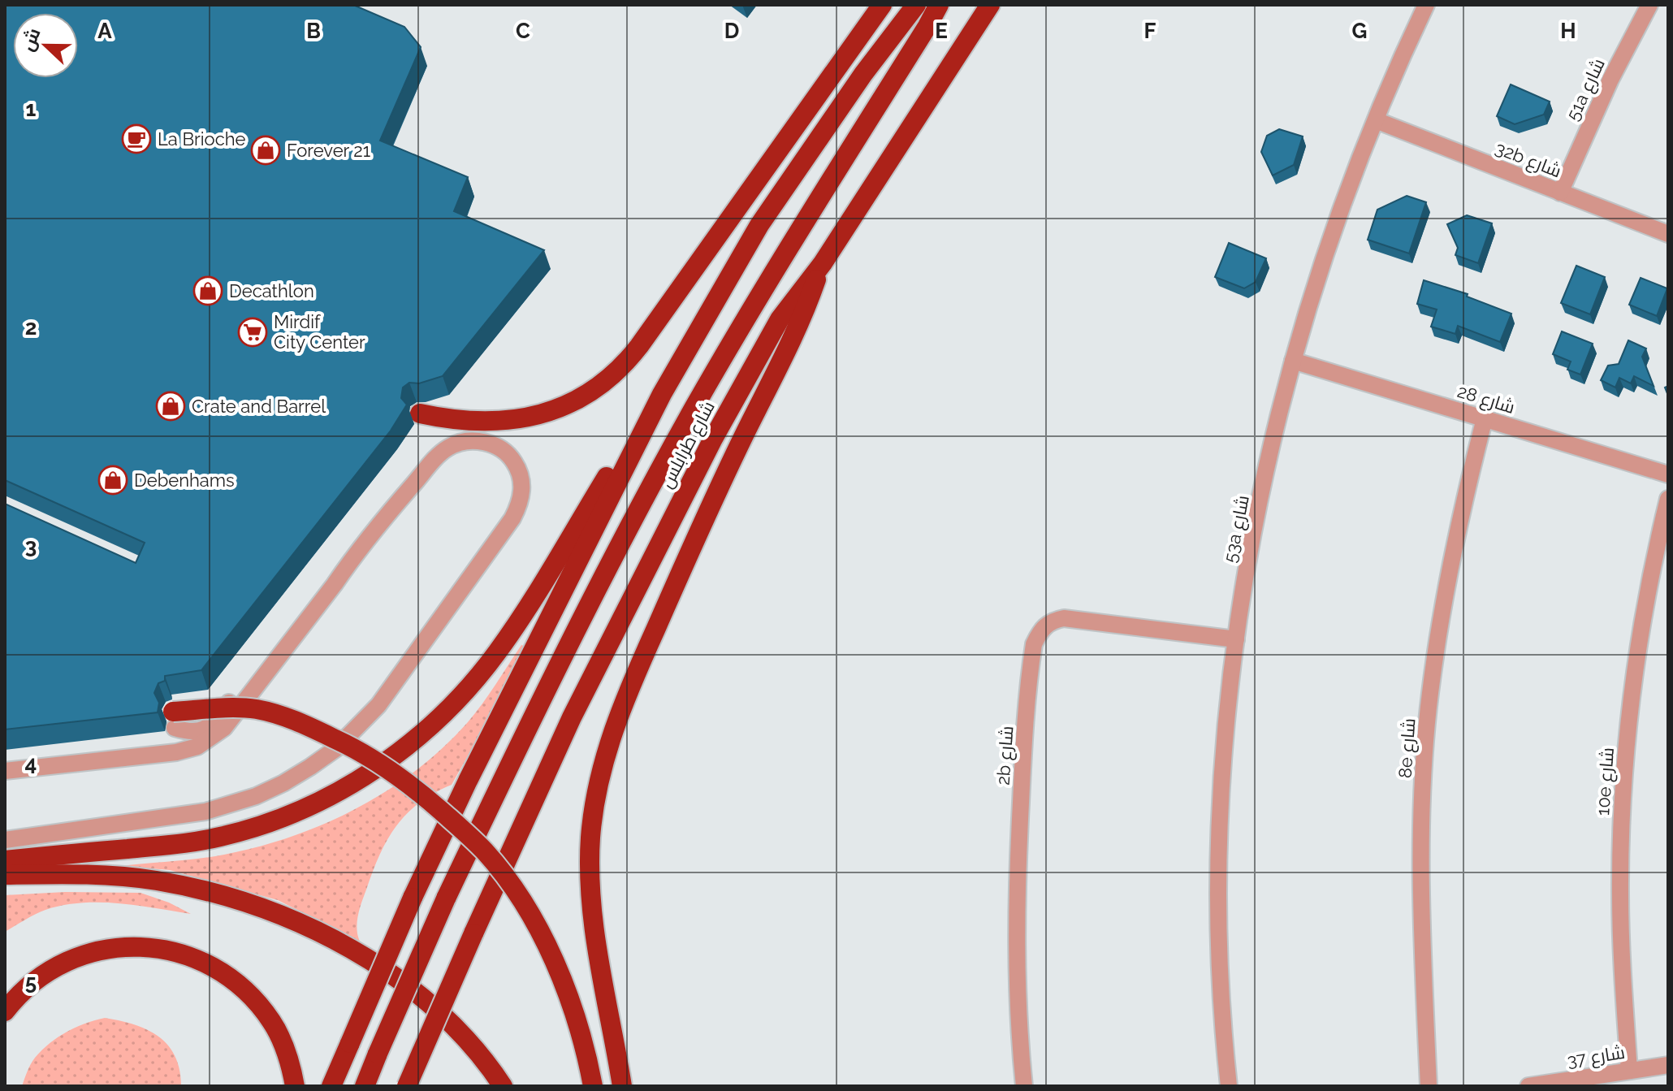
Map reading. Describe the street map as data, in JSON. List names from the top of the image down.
{
  "streets": {
    "highway": ["شارع طرابلس"],
    "street": [
      "51a شارع",
      "32b شارع",
      "شارع 28",
      "53a شارع",
      "8e شارع",
      "2b شارع",
      "10e شارع",
      "شارع 37"
    ]
  },
  "crossings": [
    ["51a شارع", "32b شارع"],
    ["32b شارع", "53a شارع"],
    ["شارع 28", "53a شارع"],
    ["شارع 28", "8e شارع"],
    ["53a شارع", "2b شارع"],
    ["10e شارع", "شارع 37"]
  ],
  "places": {
    "cafe": ["La Brioche"],
    "shop": [
      "Forever 21",
      "Decathlon",
      "Crate and Barrel",
      "Debenhams"
    ],
    "supermarket": ["Mirdif City Center"]
  },
  "north": "left",
  "grid": {
    "columns": [
      "A",
      "B",
      "C",
      "D",
      "E",
      "F",
      "G",
      "H"
    ],
    "rows": [
      "1",
      "2",
      "3",
      "4",
      "5"
    ]
  }
}
